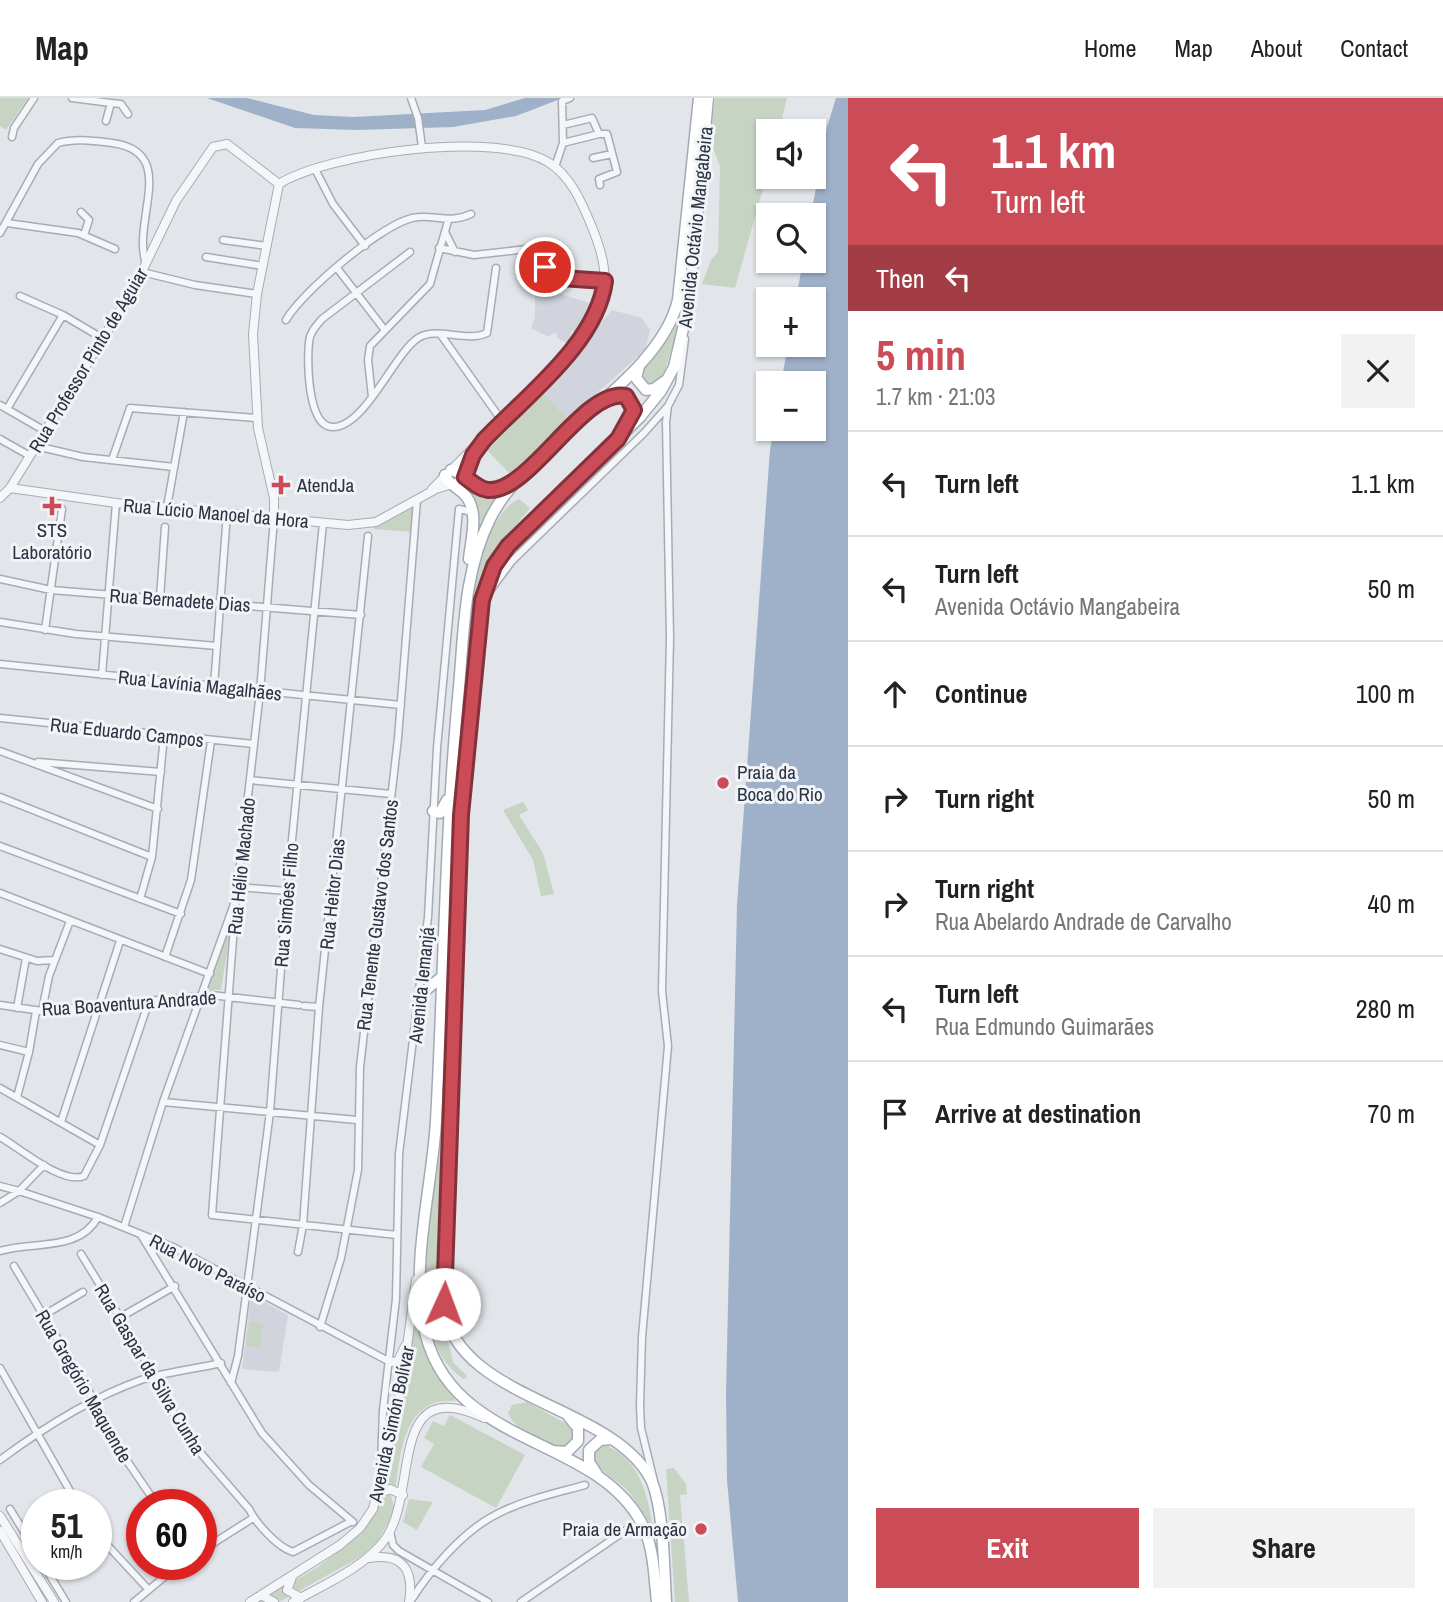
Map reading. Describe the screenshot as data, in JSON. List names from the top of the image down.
{
  "streets": {
    "main road": ["Avenida Octávio Mangabeira"],
    "street": [
      "Rua Professor Pinto de Aguiar",
      "Rua Lúcio Manoel da Hora",
      "Rua Bernadete Dias",
      "Rua Lavínia Magalhães",
      "Rua Eduardo Campos",
      "Rua Hélio Machado",
      "Rua Heitor Dias",
      "Rua Simões Filho",
      "Rua Tenente Gustavo dos Santos",
      "Avenida Iemanjá",
      "Rua Boaventura Andrade",
      "Rua Novo Paraíso",
      "Rua Gaspar da Silva Cunha",
      "Rua Gregório Maquende",
      "Avenida Simón Bolívar"
    ]
  },
  "crossings": [
    ["Avenida Octávio Mangabeira", "Avenida Simón Bolívar"],
    ["Rua Professor Pinto de Aguiar", "Rua Lúcio Manoel da Hora"],
    ["Rua Lúcio Manoel da Hora", "Rua Hélio Machado"],
    ["Rua Lúcio Manoel da Hora", "Rua Simões Filho"],
    ["Rua Lúcio Manoel da Hora", "Rua Tenente Gustavo dos Santos"],
    ["Rua Bernadete Dias", "Rua Hélio Machado"],
    ["Rua Bernadete Dias", "Rua Heitor Dias"],
    ["Rua Bernadete Dias", "Rua Simões Filho"],
    ["Rua Lavínia Magalhães", "Rua Hélio Machado"],
    ["Rua Lavínia Magalhães", "Rua Heitor Dias"],
    ["Rua Lavínia Magalhães", "Rua Simões Filho"],
    ["Rua Lavínia Magalhães", "Rua Tenente Gustavo dos Santos"],
    ["Rua Eduardo Campos", "Rua Hélio Machado"],
    ["Rua Hélio Machado", "Rua Simões Filho"],
    ["Rua Hélio Machado", "Rua Boaventura Andrade"],
    ["Rua Heitor Dias", "Rua Boaventura Andrade"],
    ["Rua Simões Filho", "Rua Boaventura Andrade"],
    ["Rua Simões Filho", "Rua Novo Paraíso"],
    ["Rua Tenente Gustavo dos Santos", "Rua Novo Paraíso"],
    ["Avenida Iemanjá", "Rua Novo Paraíso"],
    ["Avenida Iemanjá", "Avenida Simón Bolívar"]
  ],
  "places": {
    "health": ["AtendJa", "STS Laboratório"],
    "other": ["Praia da Boca do Rio", "Praia de Armação"]
  },
  "page": {
    "header": "Map",
    "nav": [
      "Home",
      "Map",
      "About",
      "Contact"
    ],
    "turn": ["1.1 km", "Turn left"],
    "map_buttons": ["+", "−"],
    "then": "Then",
    "heading": ["5 min", "1.7 km · 21:03"],
    "list": [
      {
        "name": "Turn left",
        "value": "1.1 km"
      },
      {
        "name": "Turn left",
        "note": "Avenida Octávio Mangabeira",
        "value": "50 m"
      },
      {
        "name": "Continue",
        "value": "100 m"
      },
      {
        "name": "Turn right",
        "value": "50 m"
      },
      {
        "name": "Turn right",
        "note": "Rua Abelardo Andrade de Carvalho",
        "value": "40 m"
      },
      {
        "name": "Turn left",
        "note": "Rua Edmundo Guimarães",
        "value": "280 m"
      },
      {
        "name": "Arrive at destination",
        "value": "70 m"
      }
    ],
    "speed": "51 km/h",
    "limit": "60",
    "buttons": ["Exit", "Share"]
  }
}
